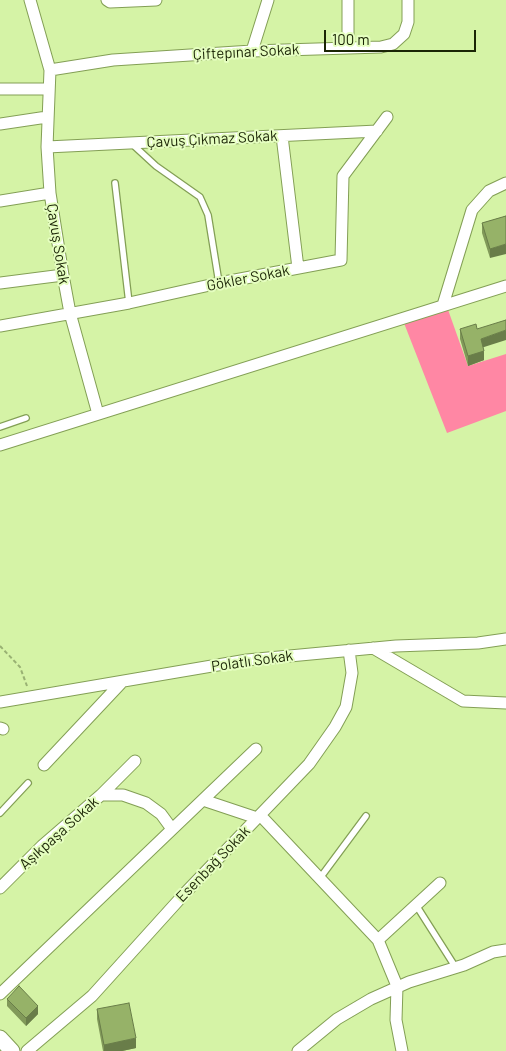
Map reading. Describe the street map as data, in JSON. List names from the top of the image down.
{
  "streets": {
    "street": [
      "Çiftepınar Sokak",
      "Çavuş Çıkmaz Sokak",
      "Çavuş Sokak",
      "Gökler Sokak",
      "Polatlı Sokak",
      "Aşıkpaşa Sokak",
      "Esenbağ Sokak"
    ]
  },
  "crossings": [
    ["Çiftepınar Sokak", "Çavuş Sokak"],
    ["Çavuş Çıkmaz Sokak", "Çavuş Sokak"],
    ["Çavuş Çıkmaz Sokak", "Gökler Sokak"],
    ["Çavuş Sokak", "Gökler Sokak"],
    ["Polatlı Sokak", "Esenbağ Sokak"]
  ],
  "scale_bar": "100 m"
}
